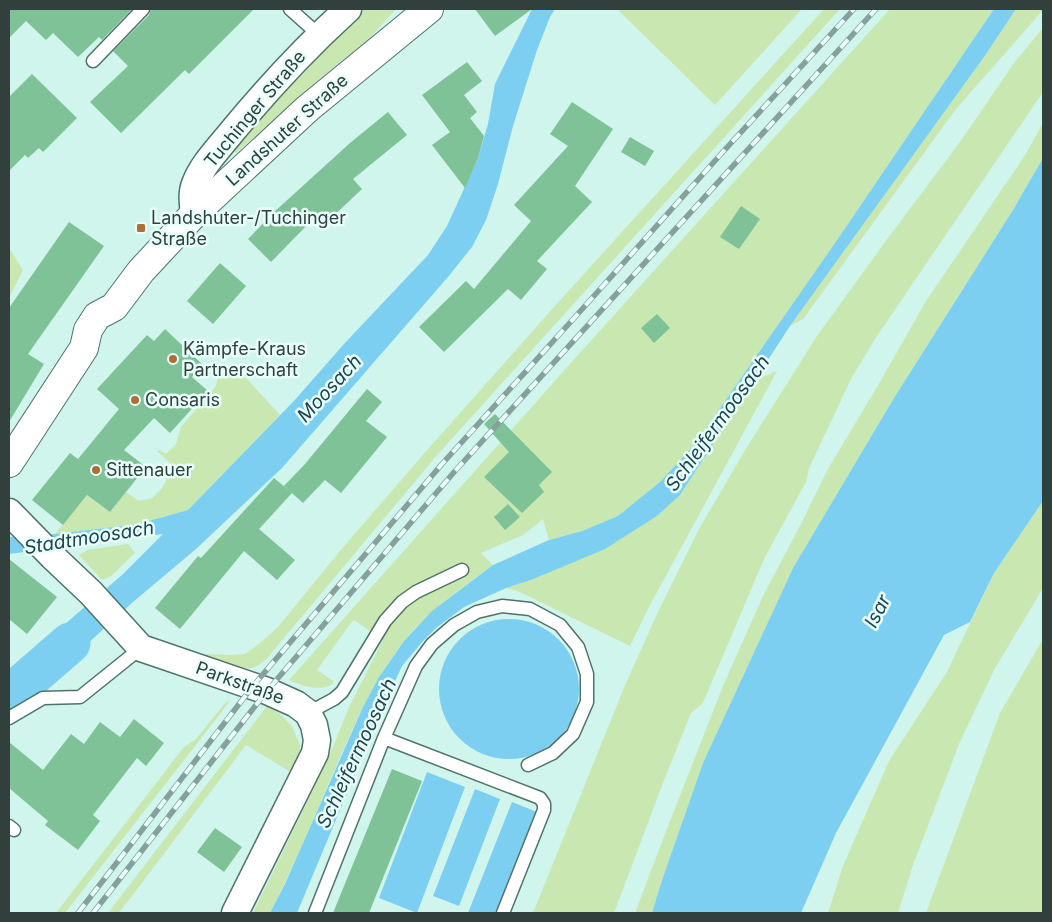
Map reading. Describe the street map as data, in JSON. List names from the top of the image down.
{
  "streets": {
    "main road": ["Landshuter Straße"],
    "street": ["Tuchinger Straße", "Parkstraße"]
  },
  "crossings": [
    ["Tuchinger Straße", "Landshuter Straße"]
  ],
  "water": [
    "Moosach",
    "Schleifermoosach",
    "Stadtmoosach",
    "Isar"
  ],
  "places": {
    "transit": ["Landshuter-/Tuchinger Straße"],
    "other": ["Kämpfe-Kraus Partnerschaft", "Consaris", "Sittenauer"]
  }
}
